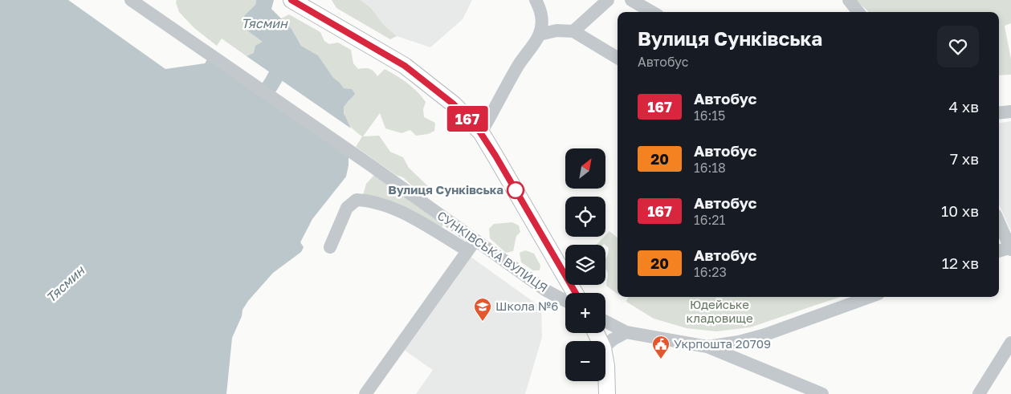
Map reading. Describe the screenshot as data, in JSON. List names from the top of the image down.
{
  "streets": {
    "street": ["СУНКІВСЬКА ВУЛИЦЯ"]
  },
  "water": ["Тясмин"],
  "parks": ["Юдейське кладовище"],
  "places": {
    "other": ["Вулиця Сунківська"],
    "school or university": ["Школа №6"],
    "public building": ["Укрпошта 20709"]
  },
  "lines": ["bus line 167"],
  "north": "top right",
  "page": {
    "on_map": "167",
    "heading": ["Вулиця Сунківська", "Автобус"],
    "list": [
      {
        "mark": "167",
        "name": "Автобус",
        "note": "16:15",
        "value": "4 хв"
      },
      {
        "mark": "20",
        "name": "Автобус",
        "note": "16:18",
        "value": "7 хв"
      },
      {
        "mark": "167",
        "name": "Автобус",
        "note": "16:21",
        "value": "10 хв"
      },
      {
        "mark": "20",
        "name": "Автобус",
        "note": "16:23",
        "value": "12 хв"
      }
    ],
    "map_buttons": ["+", "−"]
  }
}
